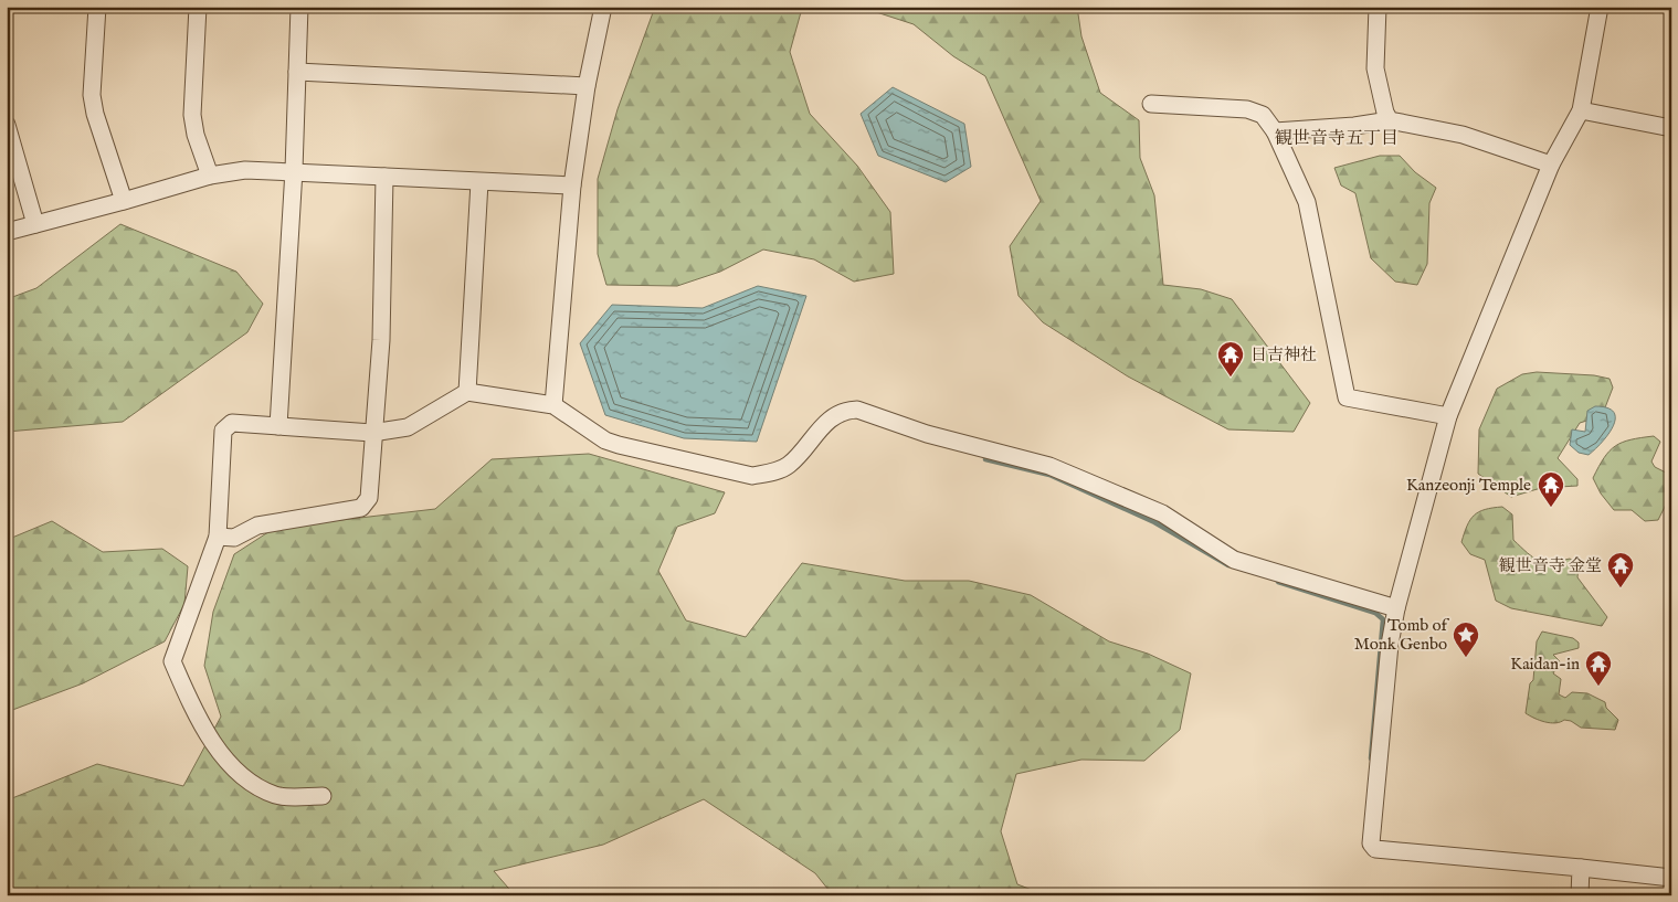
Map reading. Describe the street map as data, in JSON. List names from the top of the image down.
{
  "districts": ["観世音寺五丁目"],
  "places": {
    "temple": [
      "日吉神社",
      "Kanzeonji Temple",
      "観世音寺 金堂",
      "Kaidan-in"
    ],
    "place": ["Tomb of Monk Genbo"]
  }
}
